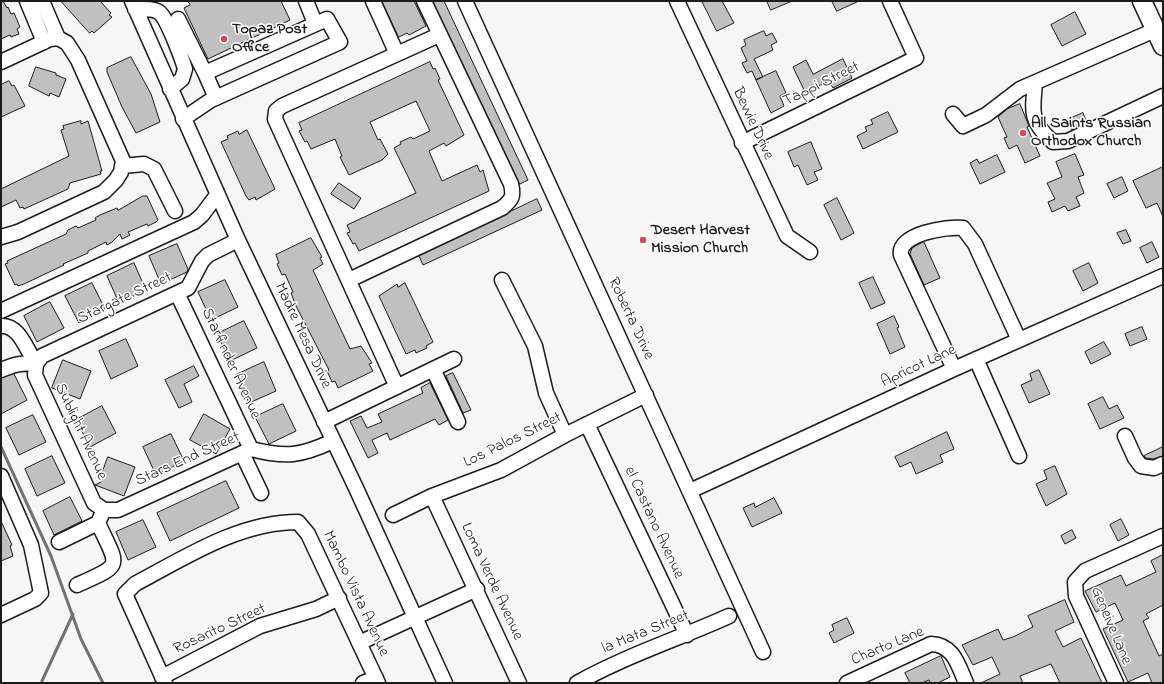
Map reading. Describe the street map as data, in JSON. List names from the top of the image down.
{
  "streets": {
    "street": [
      "Tappi Street",
      "Bevvie Drive",
      "Stargate Street",
      "Roberta Drive",
      "Madre Mesa Drive",
      "Starfinder Avenue",
      "Apricot Lane",
      "Sublight Avenue",
      "Los Palos Street",
      "Stars End Street",
      "el Castano Avenue",
      "Loma Verde Avenue",
      "Mambo Vista Avenue",
      "Geneive Lane",
      "Rosarito Street",
      "la Mata Street",
      "Charto Lane"
    ]
  },
  "crossings": [
    ["Tappi Street", "Bevvie Drive"],
    ["Stargate Street", "Madre Mesa Drive"],
    ["Stargate Street", "Starfinder Avenue"],
    ["Stargate Street", "Sublight Avenue"],
    ["Roberta Drive", "Apricot Lane"],
    ["Roberta Drive", "Los Palos Street"],
    ["Madre Mesa Drive", "Stars End Street"],
    ["Starfinder Avenue", "Stars End Street"],
    ["Sublight Avenue", "Stars End Street"],
    ["Los Palos Street", "el Castano Avenue"],
    ["Los Palos Street", "Loma Verde Avenue"],
    ["el Castano Avenue", "la Mata Street"],
    ["Mambo Vista Avenue", "Rosarito Street"]
  ],
  "places": ["Topaz Post Office", "All Saints Russian Orthodox Church", "Desert Harvest Mission Church"]
}
